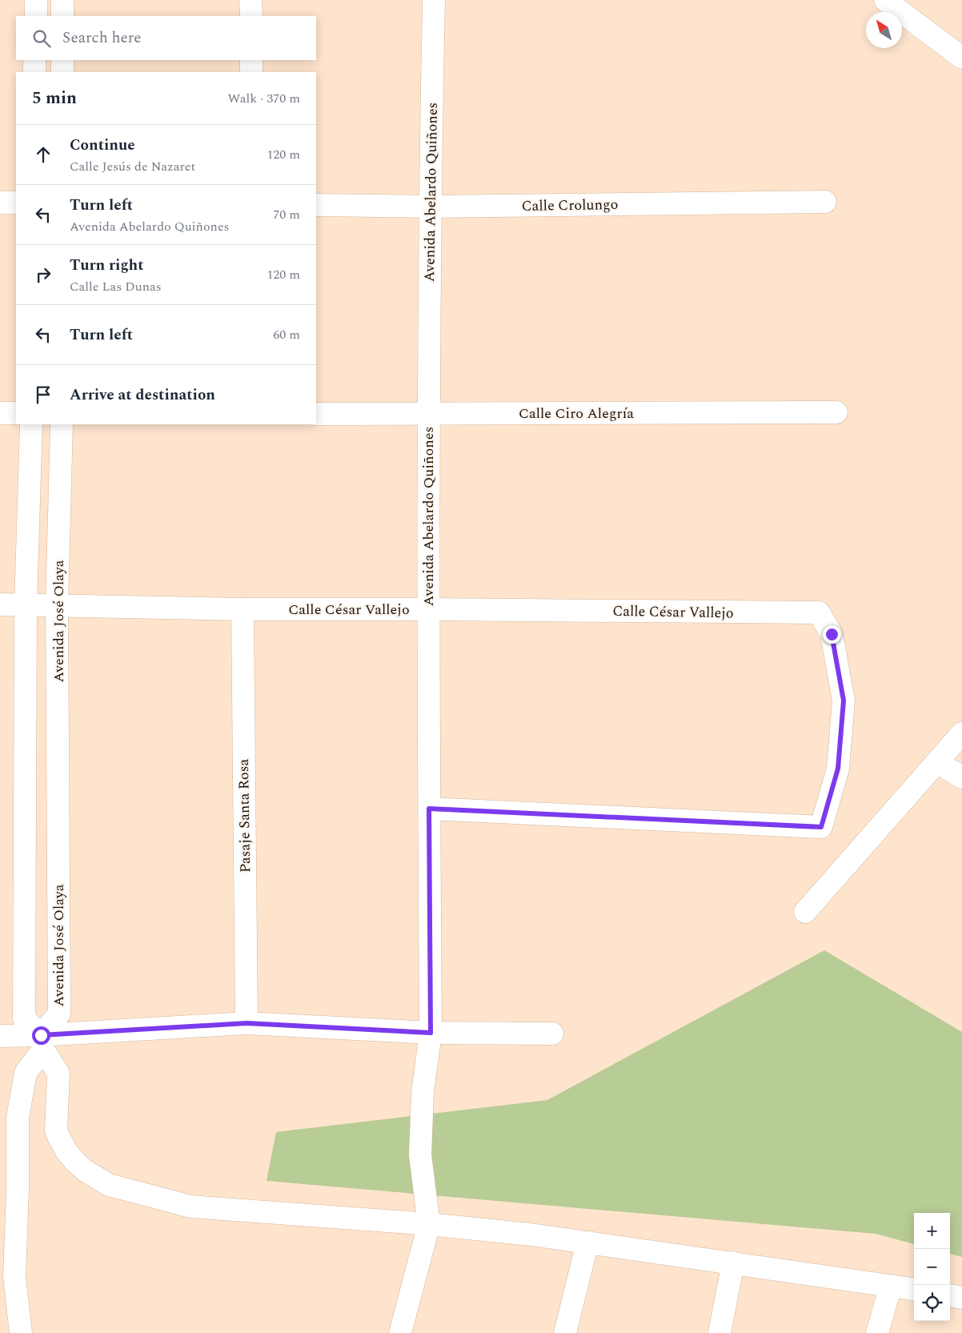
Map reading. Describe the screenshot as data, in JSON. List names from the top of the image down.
{
  "streets": {
    "street": [
      "Avenida Abelardo Quiñones",
      "Calle Crolungo",
      "Calle Ciro Alegría",
      "Calle César Vallejo",
      "Avenida José Olaya",
      "Pasaje Santa Rosa"
    ]
  },
  "crossings": [
    ["Avenida Abelardo Quiñones", "Calle Crolungo"],
    ["Avenida Abelardo Quiñones", "Calle Ciro Alegría"],
    ["Avenida Abelardo Quiñones", "Calle César Vallejo"],
    ["Calle César Vallejo", "Avenida José Olaya"],
    ["Calle César Vallejo", "Pasaje Santa Rosa"]
  ],
  "north": "top left",
  "page": {
    "search": "Search here",
    "heading": ["5 min", "Walk · 370 m"],
    "list": [
      ["Continue", "Calle Jesús de Nazaret", "120 m"],
      ["Turn left", "Avenida Abelardo Quiñones", "70 m"],
      ["Turn right", "Calle Las Dunas", "120 m"],
      ["Turn left", "60 m"],
      "Arrive at destination"
    ],
    "map_buttons": ["+", "−"]
  }
}
